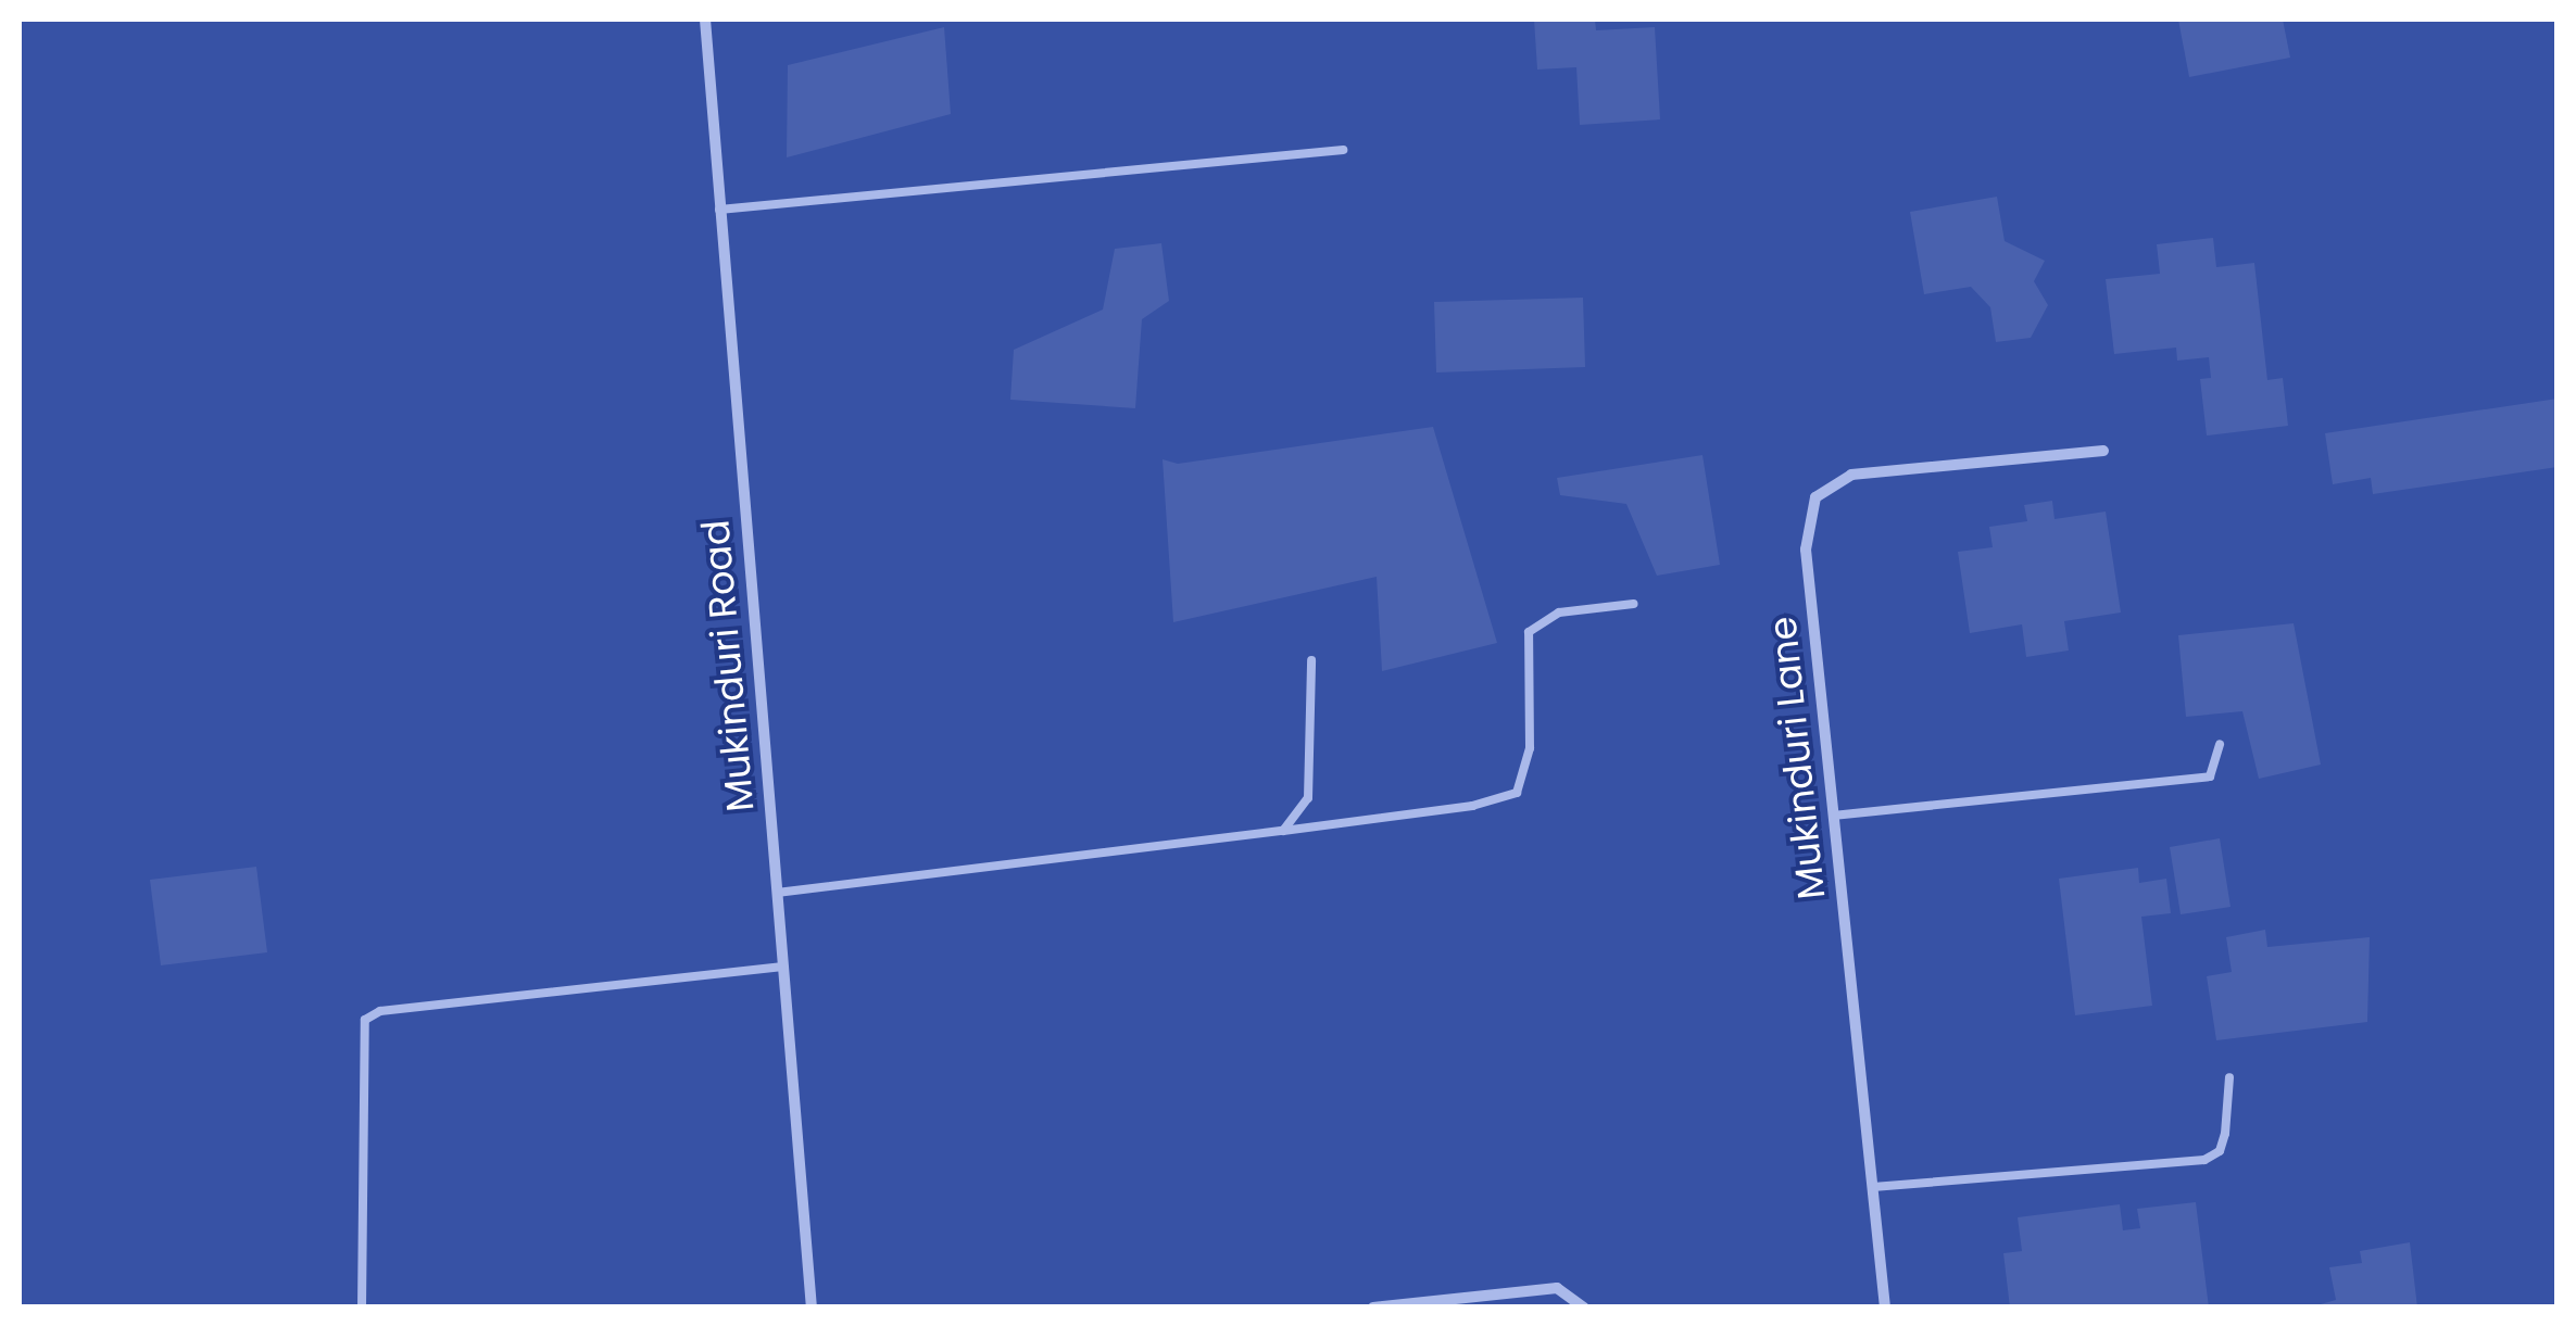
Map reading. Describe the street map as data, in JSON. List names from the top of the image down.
{
  "streets": {
    "street": ["Mukinduri Road", "Mukinduri Lane"]
  }
}
